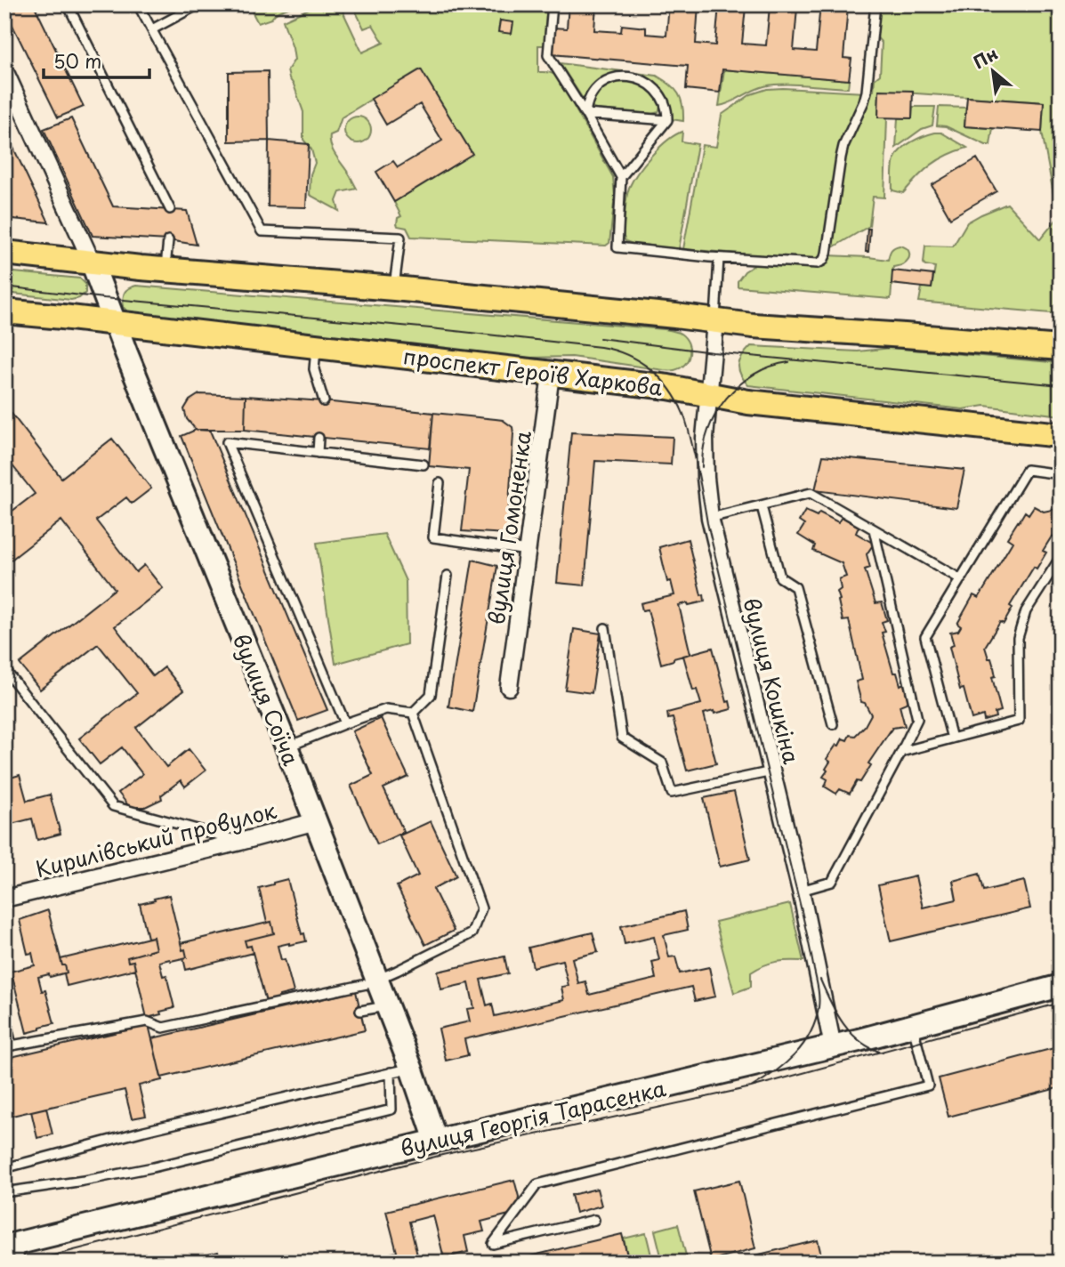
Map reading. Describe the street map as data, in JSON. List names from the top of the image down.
{
  "streets": {
    "main road": ["проспект Героїв Харкова", "вулиця Соїча", "вулиця Георгія Тарасенка"],
    "street": ["вулиця Гомоненка", "вулиця Кошкіна", "Кирилівський провулок"]
  },
  "crossings": [
    ["проспект Героїв Харкова", "вулиця Гомоненка"],
    ["проспект Героїв Харкова", "вулиця Кошкіна"],
    ["проспект Героїв Харкова", "вулиця Соїча"],
    ["вулиця Кошкіна", "вулиця Георгія Тарасенка"],
    ["вулиця Соїча", "Кирилівський провулок"],
    ["вулиця Соїча", "вулиця Георгія Тарасенка"]
  ],
  "scale_bar": "50 m",
  "north": "top left"
}
